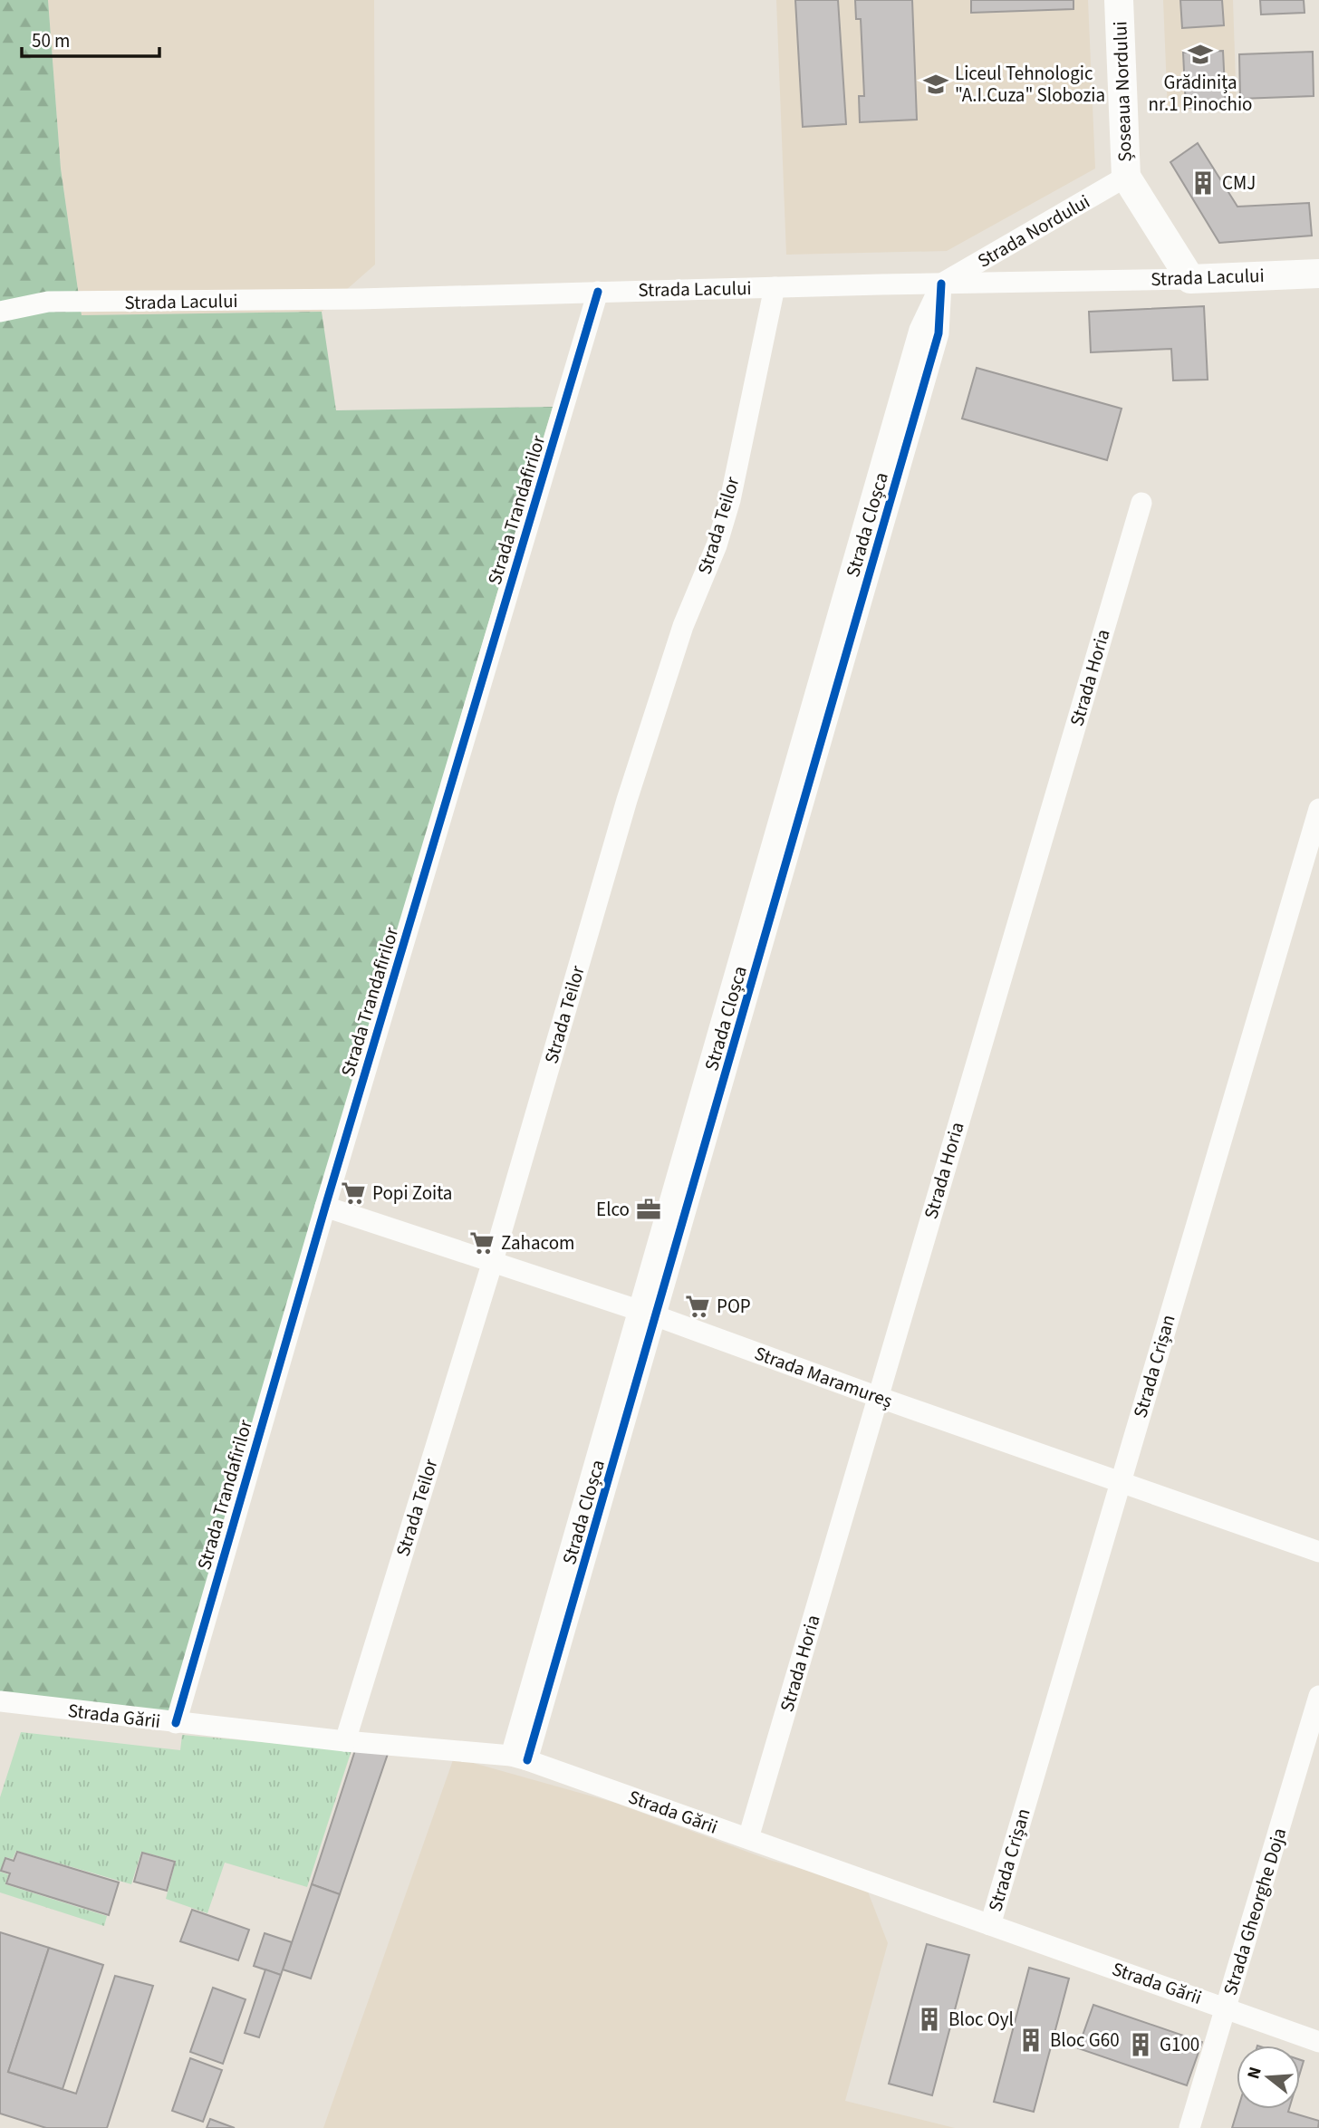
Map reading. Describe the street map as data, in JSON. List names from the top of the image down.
{
  "streets": {
    "street": [
      "Șoseaua Nordului",
      "Strada Nordului",
      "Strada Lacului",
      "Strada Trandafirilor",
      "Strada Cloșca",
      "Strada Teilor",
      "Strada Horia",
      "Strada Crișan",
      "Strada Maramureș",
      "Strada Gării",
      "Strada Gheorghe Doja"
    ]
  },
  "crossings": [
    ["Șoseaua Nordului", "Strada Nordului"],
    ["Șoseaua Nordului", "Strada Lacului"],
    ["Strada Nordului", "Strada Lacului"],
    ["Strada Nordului", "Strada Cloșca"],
    ["Strada Lacului", "Strada Trandafirilor"],
    ["Strada Lacului", "Strada Cloșca"],
    ["Strada Lacului", "Strada Teilor"],
    ["Strada Trandafirilor", "Strada Maramureș"],
    ["Strada Trandafirilor", "Strada Gării"],
    ["Strada Cloșca", "Strada Maramureș"],
    ["Strada Cloșca", "Strada Gării"],
    ["Strada Teilor", "Strada Maramureș"],
    ["Strada Teilor", "Strada Gării"],
    ["Strada Horia", "Strada Maramureș"],
    ["Strada Horia", "Strada Gării"],
    ["Strada Crișan", "Strada Maramureș"],
    ["Strada Crișan", "Strada Gării"],
    ["Strada Gării", "Strada Gheorghe Doja"]
  ],
  "places": {
    "school or university": ["Grădinița nr.1 Pinochio", "Liceul Tehnologic \"A.I.Cuza\" Slobozia"],
    "building": [
      "CMJ",
      "Bloc Oyl",
      "Bloc G60",
      "G100"
    ],
    "supermarket": ["Popi Zoita", "Zahacom", "POP"],
    "office": ["Elco"]
  },
  "scale_bar": "50 m",
  "north": "left"
}
